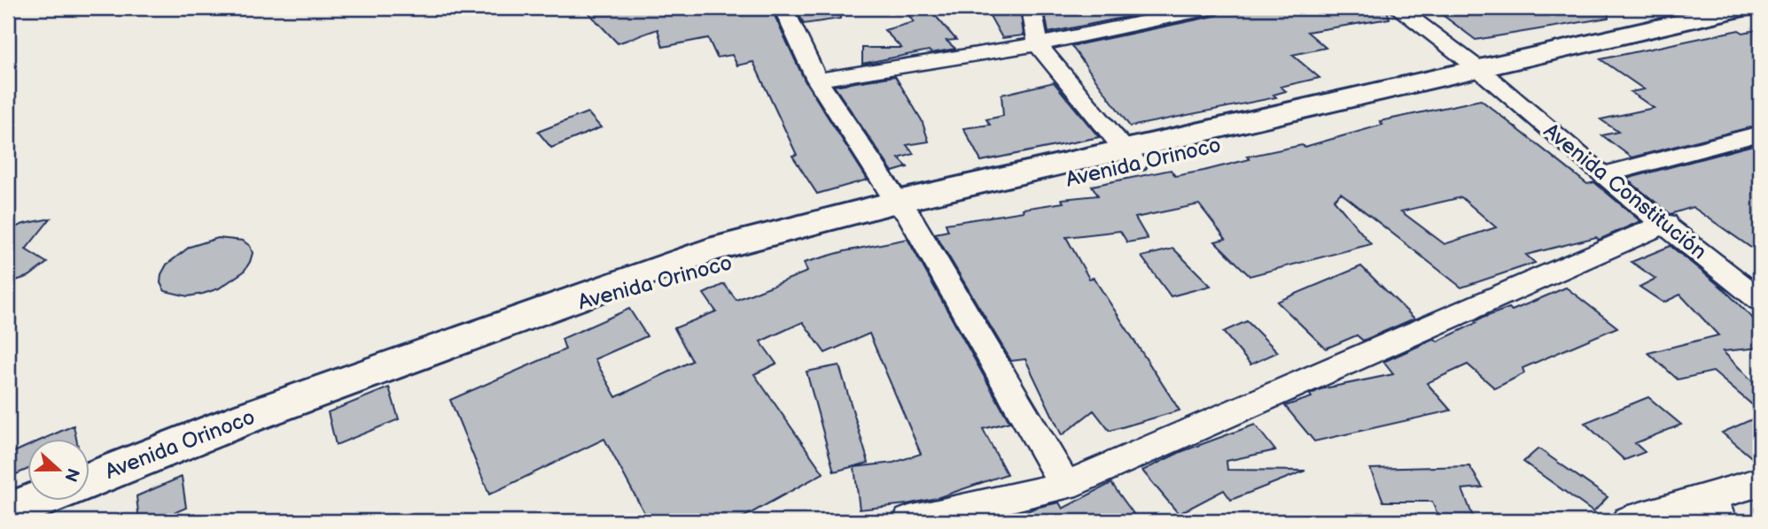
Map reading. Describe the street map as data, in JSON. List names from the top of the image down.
{
  "streets": {
    "main road": ["Avenida Orinoco"],
    "street": ["Avenida Constitución"]
  },
  "crossings": [
    ["Avenida Orinoco", "Avenida Constitución"]
  ],
  "north": "right"
}
